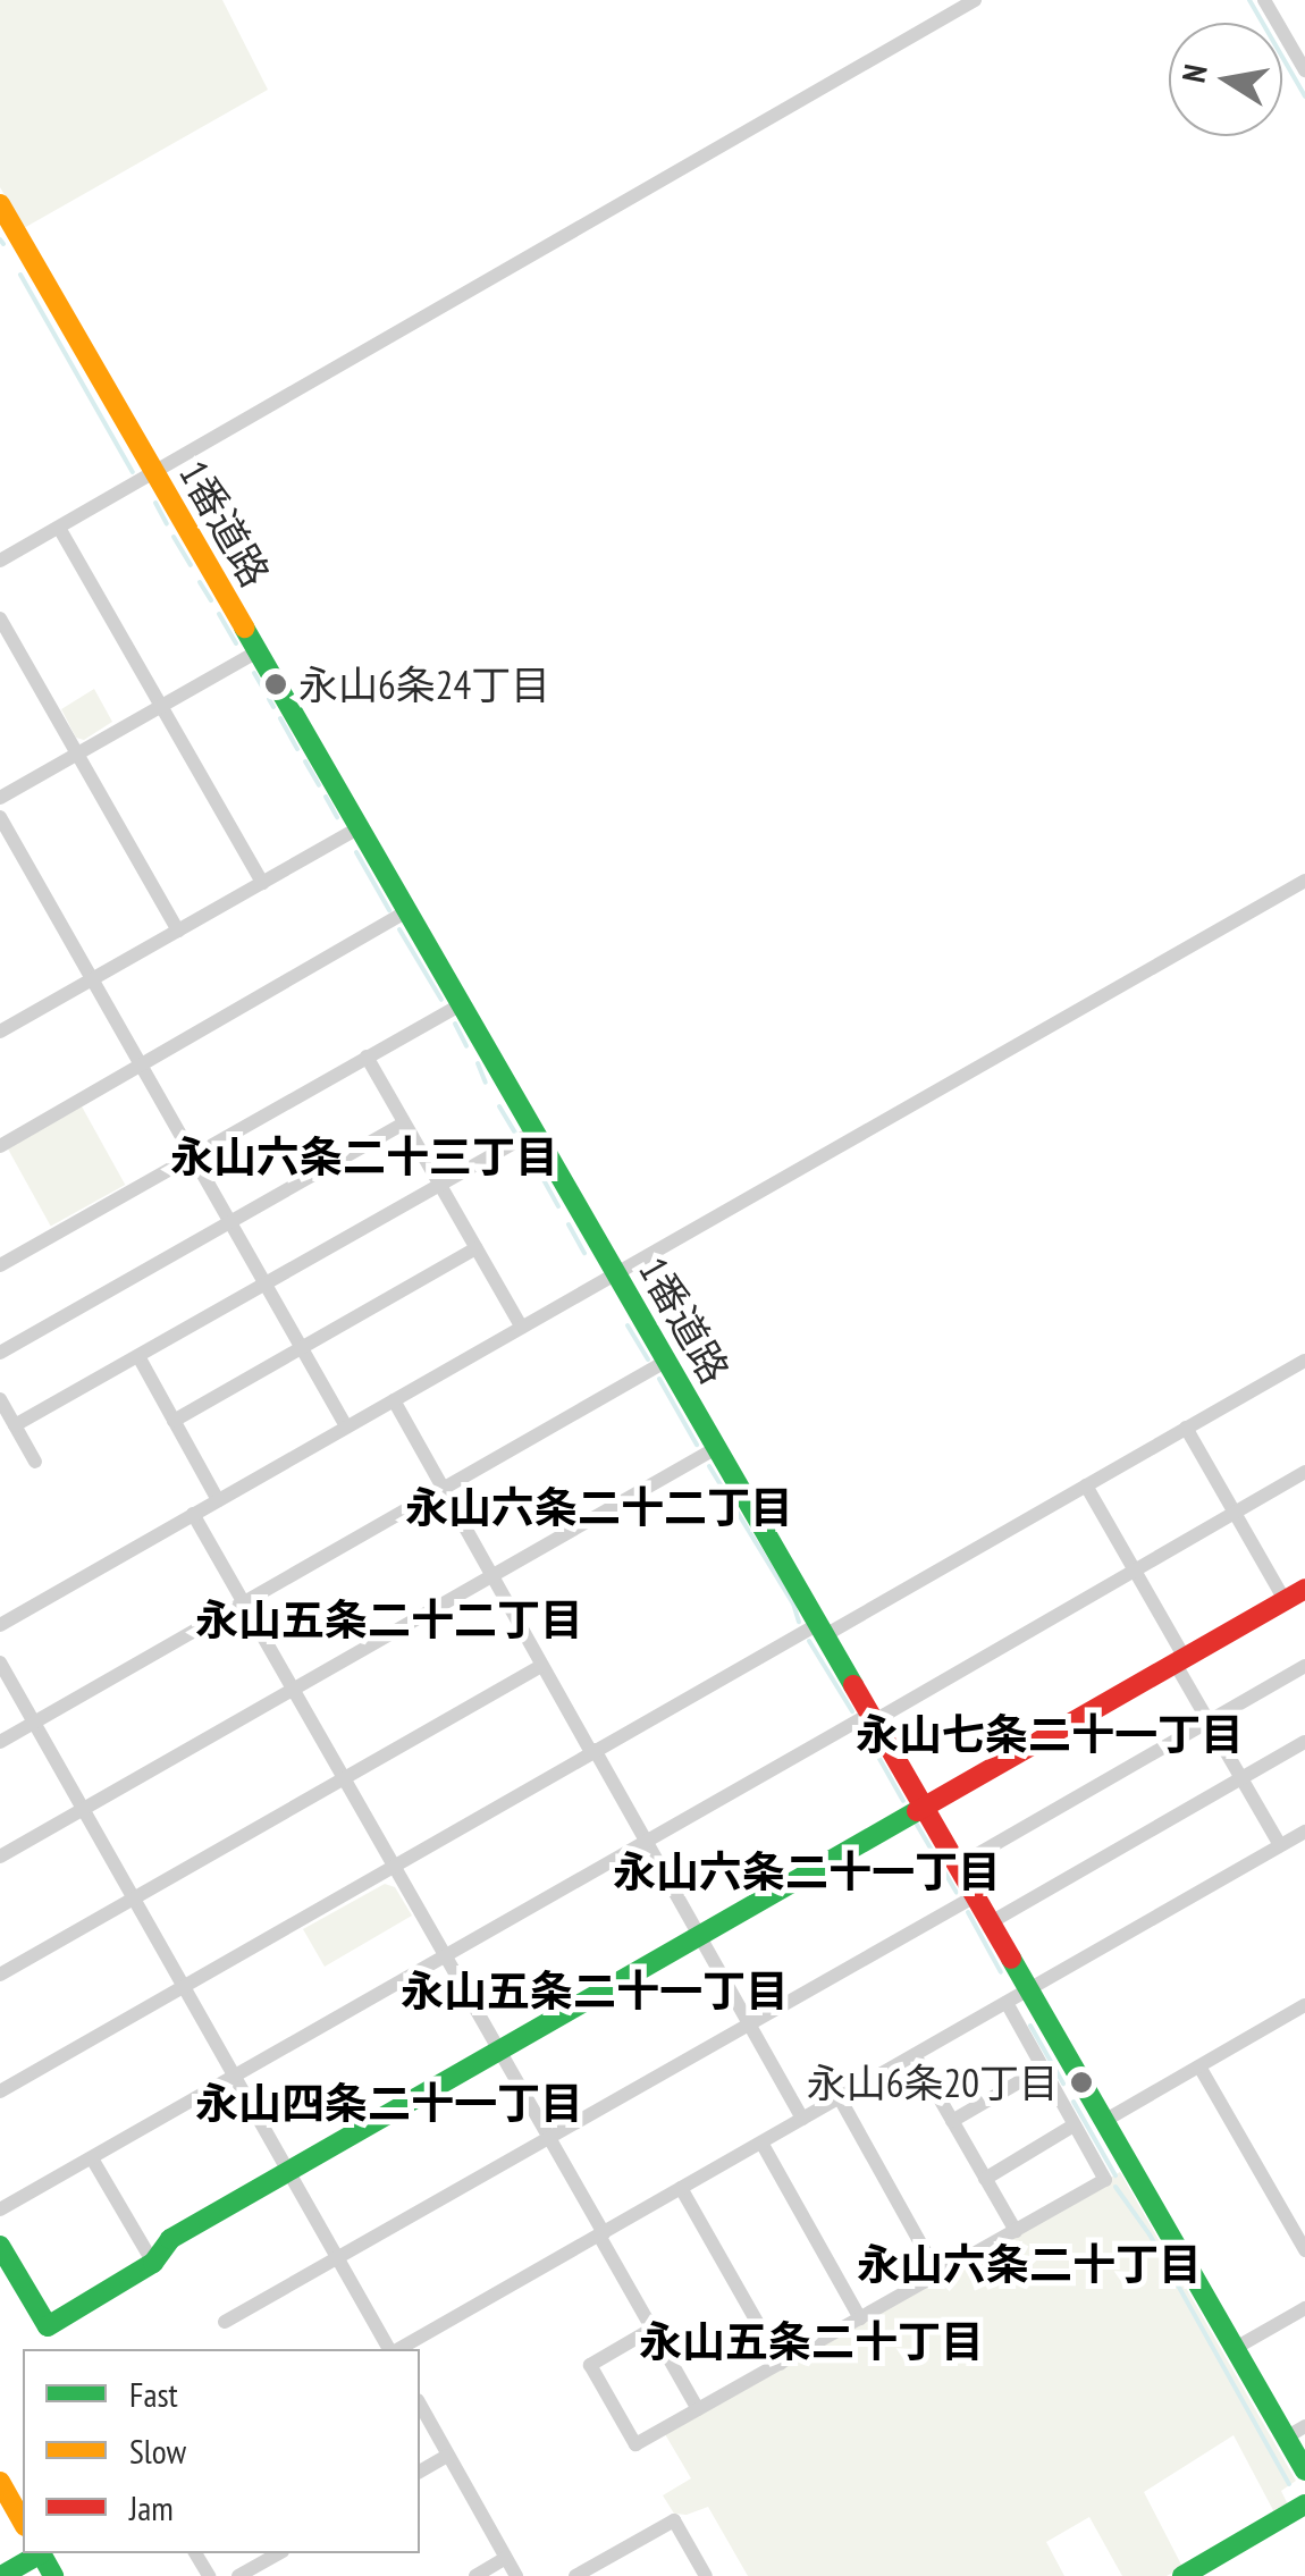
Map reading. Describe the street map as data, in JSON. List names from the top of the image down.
{
  "streets": {
    "main road": ["1番道路"]
  },
  "districts": [
    "永山六条二十三丁目",
    "永山六条二十二丁目",
    "永山五条二十二丁目",
    "永山七条二十一丁目",
    "永山六条二十一丁目",
    "永山五条二十一丁目",
    "永山四条二十一丁目",
    "永山六条二十丁目",
    "永山五条二十丁目"
  ],
  "places": ["永山6条24丁目", "永山6条20丁目"],
  "legend": ["Fast", "Slow", "Jam"],
  "north": "left"
}
